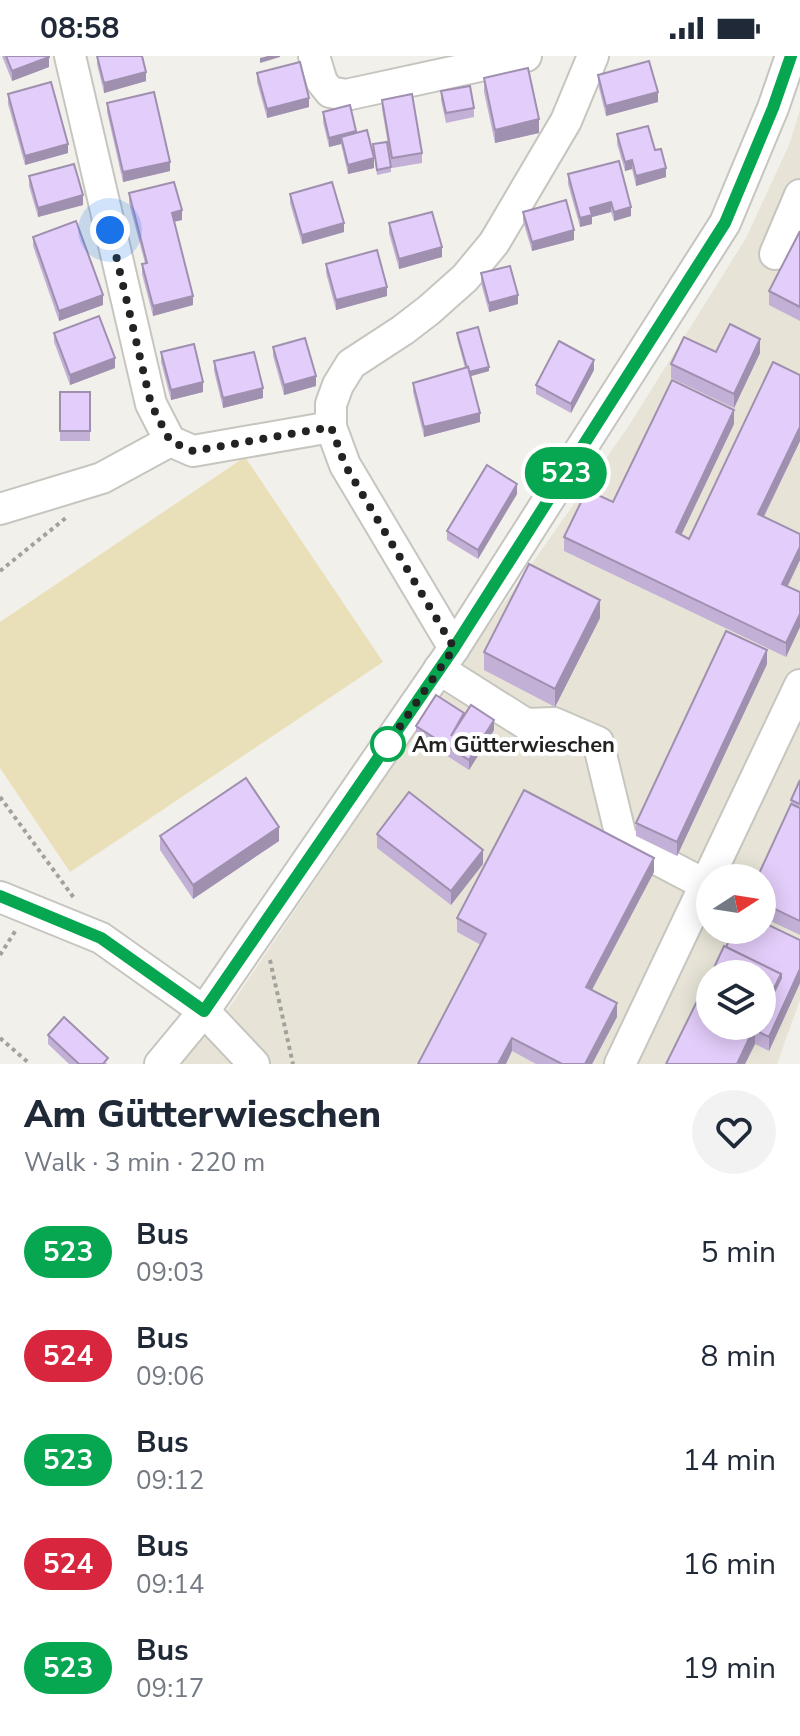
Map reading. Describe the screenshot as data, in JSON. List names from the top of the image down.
{
  "places": ["Am Gütterwieschen"],
  "lines": ["bus line 523"],
  "north": "right",
  "page": {
    "status": "08:58",
    "on_map": "523",
    "heading": ["Am Gütterwieschen", "Walk · 3 min · 220 m"],
    "list": [
      {
        "mark": "523",
        "name": "Bus",
        "note": "09:03",
        "value": "5 min"
      },
      {
        "mark": "524",
        "name": "Bus",
        "note": "09:06",
        "value": "8 min"
      },
      {
        "mark": "523",
        "name": "Bus",
        "note": "09:12",
        "value": "14 min"
      },
      {
        "mark": "524",
        "name": "Bus",
        "note": "09:14",
        "value": "16 min"
      },
      {
        "mark": "523",
        "name": "Bus",
        "note": "09:17",
        "value": "19 min"
      }
    ]
  }
}
